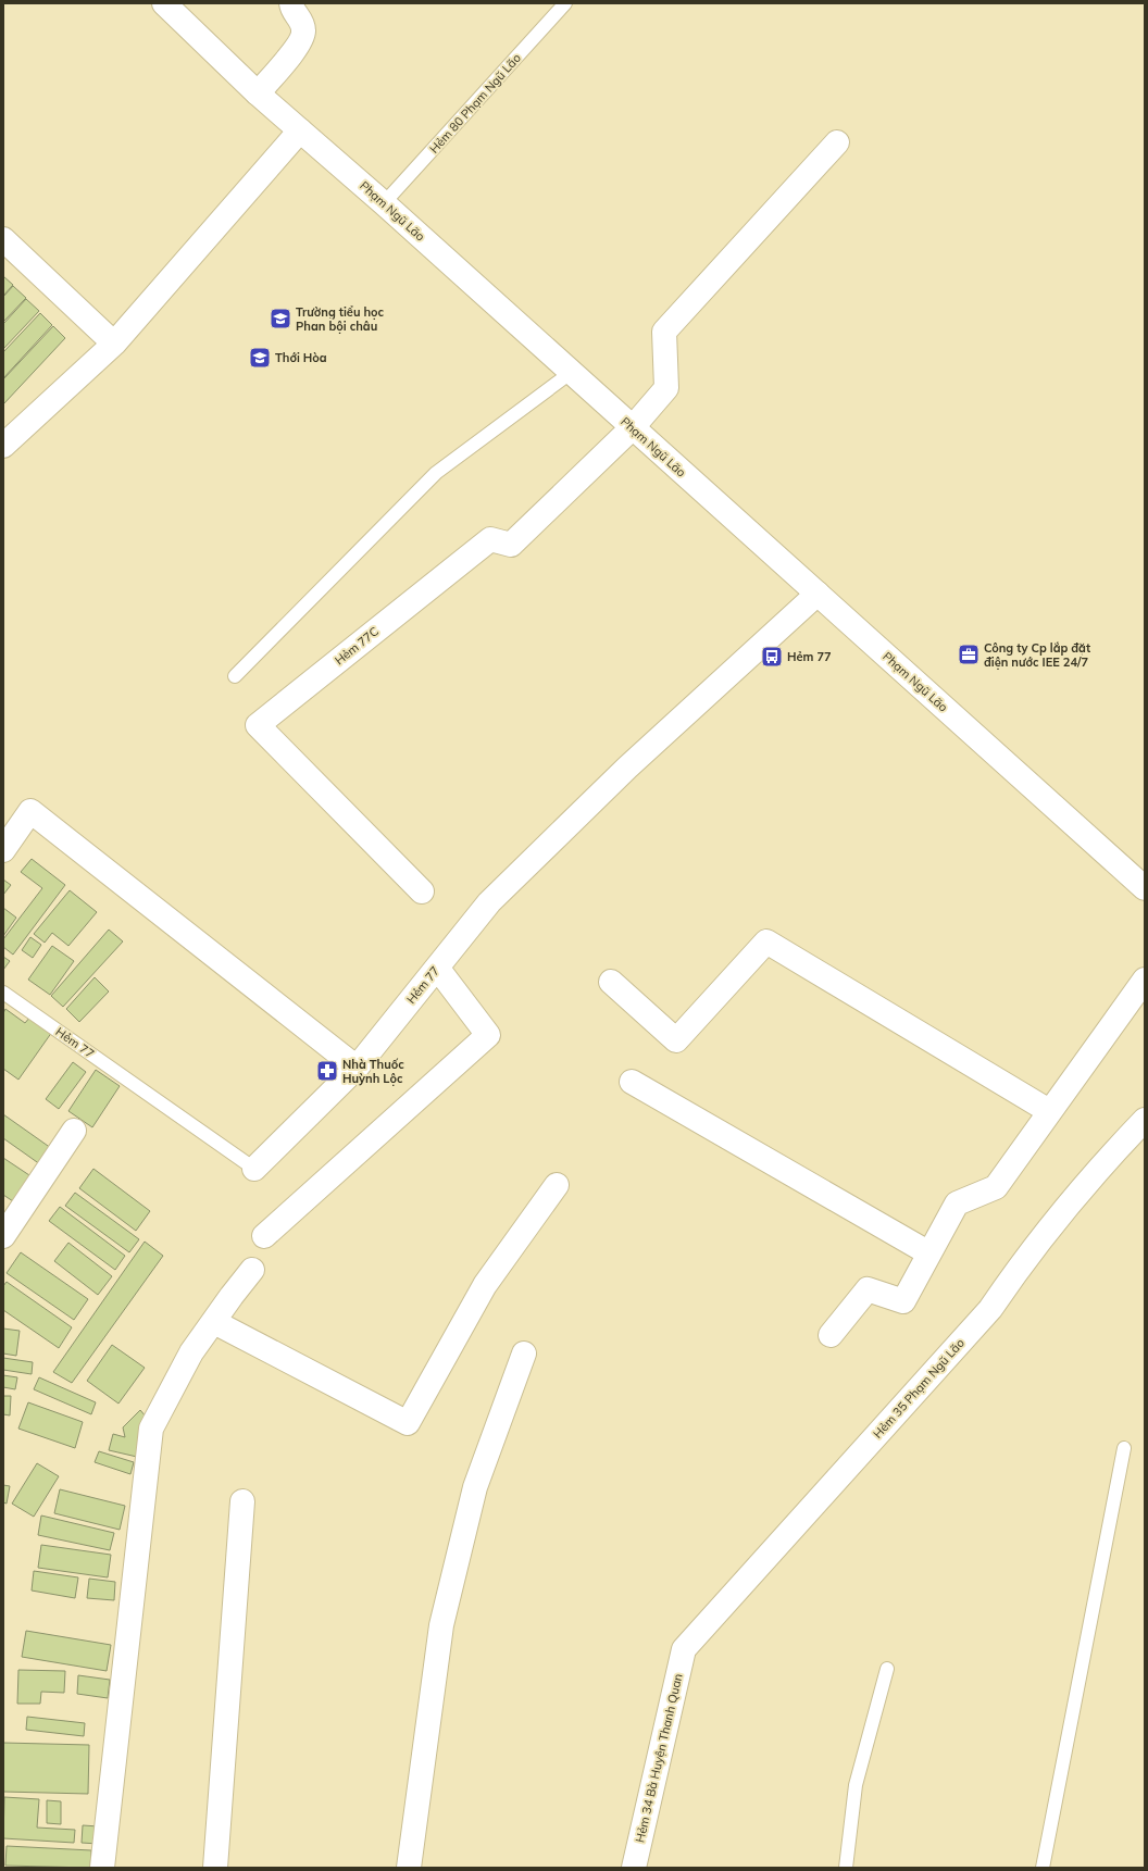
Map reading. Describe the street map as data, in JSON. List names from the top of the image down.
{
  "streets": {
    "street": [
      "Phạm Ngũ Lão",
      "Hẻm 77C",
      "Hẻm 77",
      "Hẻm 35 Phạm Ngũ Lão",
      "Hẻm 34 Bà Huyện Thanh Quan"
    ],
    "lane": ["Hẻm 80 Phạm Ngũ Lão"]
  },
  "crossings": [
    ["Hẻm 80 Phạm Ngũ Lão", "Phạm Ngũ Lão"],
    ["Phạm Ngũ Lão", "Hẻm 77C"],
    ["Phạm Ngũ Lão", "Hẻm 77"],
    ["Hẻm 35 Phạm Ngũ Lão", "Hẻm 34 Bà Huyện Thanh Quan"]
  ],
  "places": {
    "school or university": ["Trường tiểu học Phan bội châu", "Thới Hòa"],
    "office": ["Công ty Cp lắp đặt điện nước IEE 24/7"],
    "bus stop": ["Hẻm 77"],
    "pharmacy": ["Nhà Thuốc Huỳnh Lộc"]
  }
}
